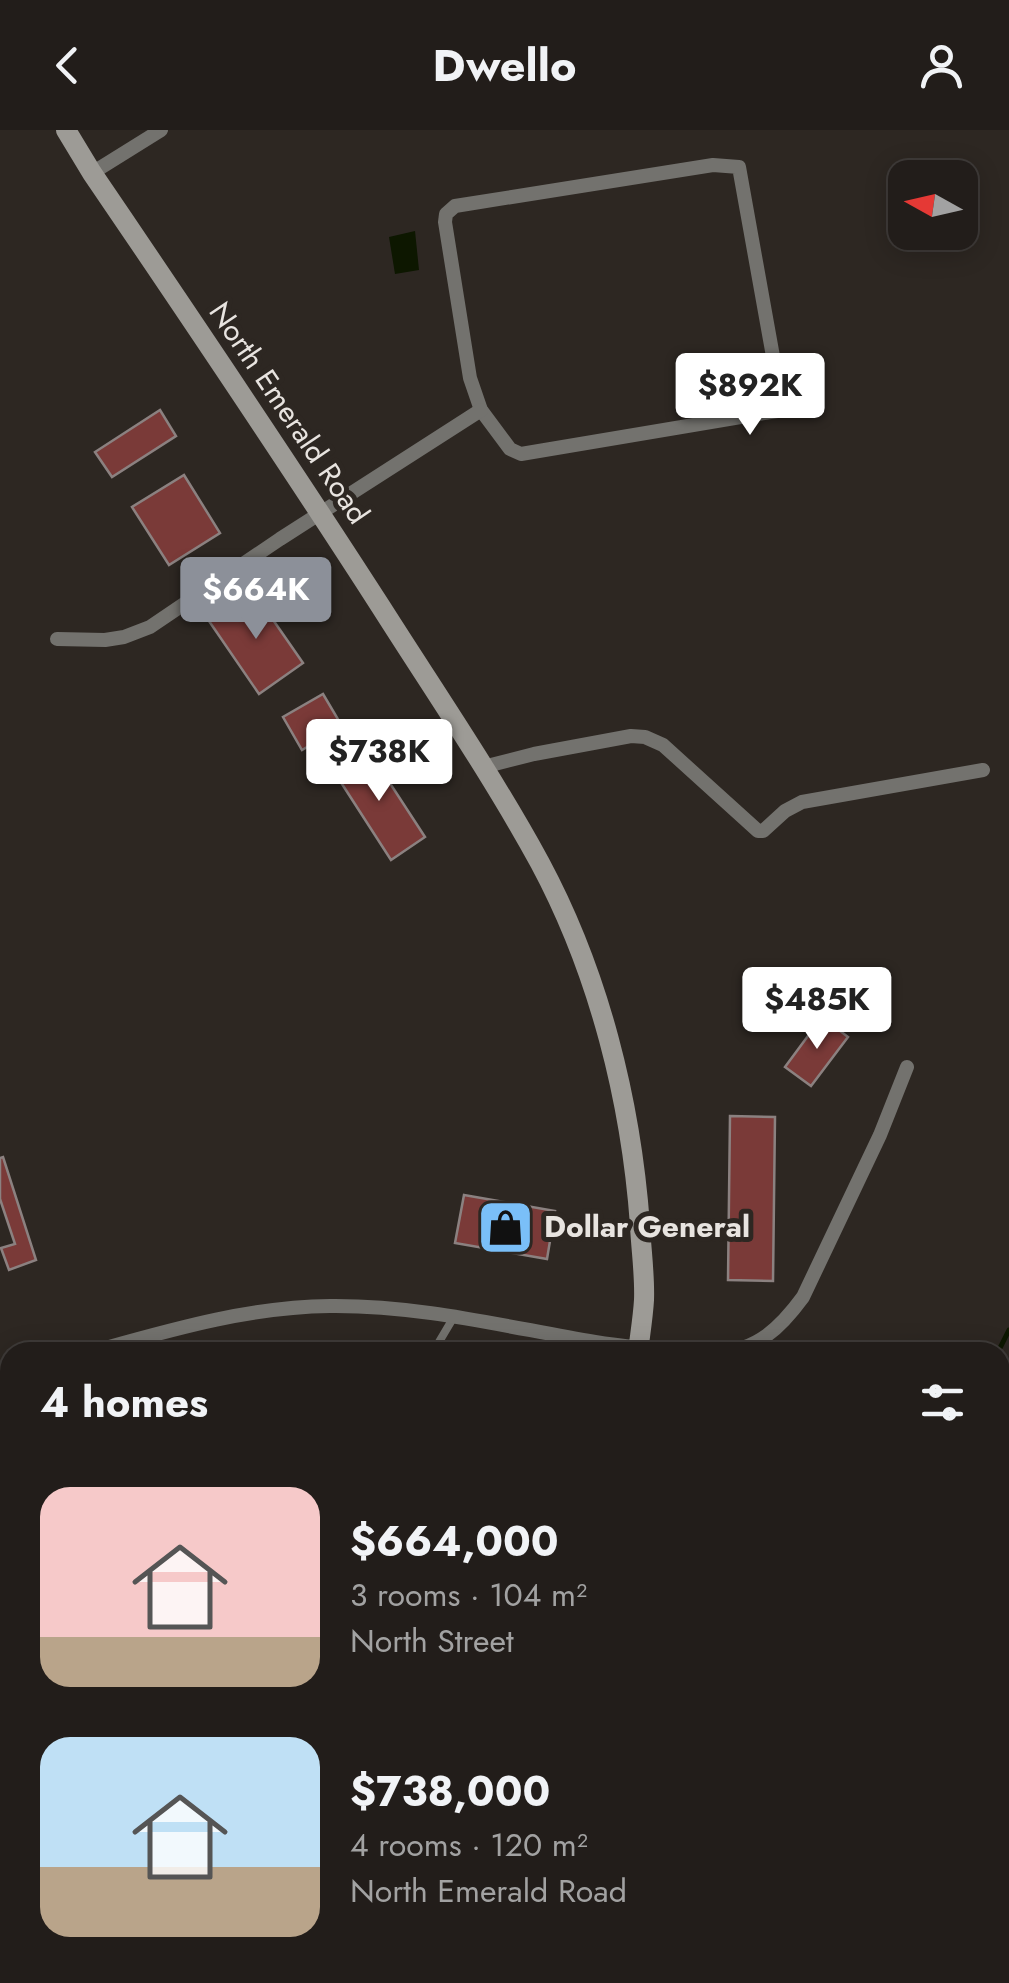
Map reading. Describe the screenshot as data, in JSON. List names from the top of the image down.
{
  "streets": {
    "main road": ["North Emerald Road"]
  },
  "places": {
    "shop": ["Dollar General"]
  },
  "north": "left",
  "page": {
    "header": "Dwello",
    "price": [
      "$892K",
      "$664K",
      "$738K",
      "$485K"
    ],
    "heading": "4 homes",
    "list": [
      {
        "name": "$664,000",
        "note": "3 rooms · 104 m² · North Street"
      },
      {
        "name": "$738,000",
        "note": "4 rooms · 120 m² · North Emerald Road"
      }
    ]
  }
}
